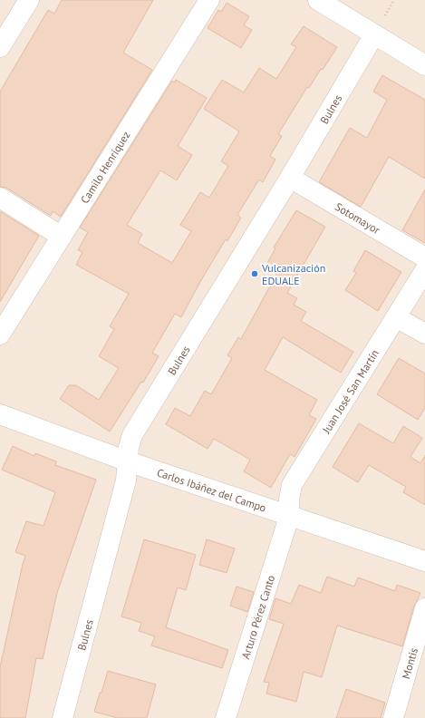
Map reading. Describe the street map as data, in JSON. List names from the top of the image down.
{
  "streets": {
    "street": [
      "Bulnes",
      "Camilo Henríquez",
      "Sotomayor",
      "Juan José San Martín",
      "Carlos Ibáñez del Campo",
      "Arturo Pérez Canto",
      "Montis"
    ]
  },
  "crossings": [
    ["Bulnes", "Sotomayor"],
    ["Bulnes", "Carlos Ibáñez del Campo"],
    ["Juan José San Martín", "Carlos Ibáñez del Campo"],
    ["Juan José San Martín", "Arturo Pérez Canto"],
    ["Carlos Ibáñez del Campo", "Arturo Pérez Canto"]
  ],
  "places": ["Vulcanización EDUALE"]
}
